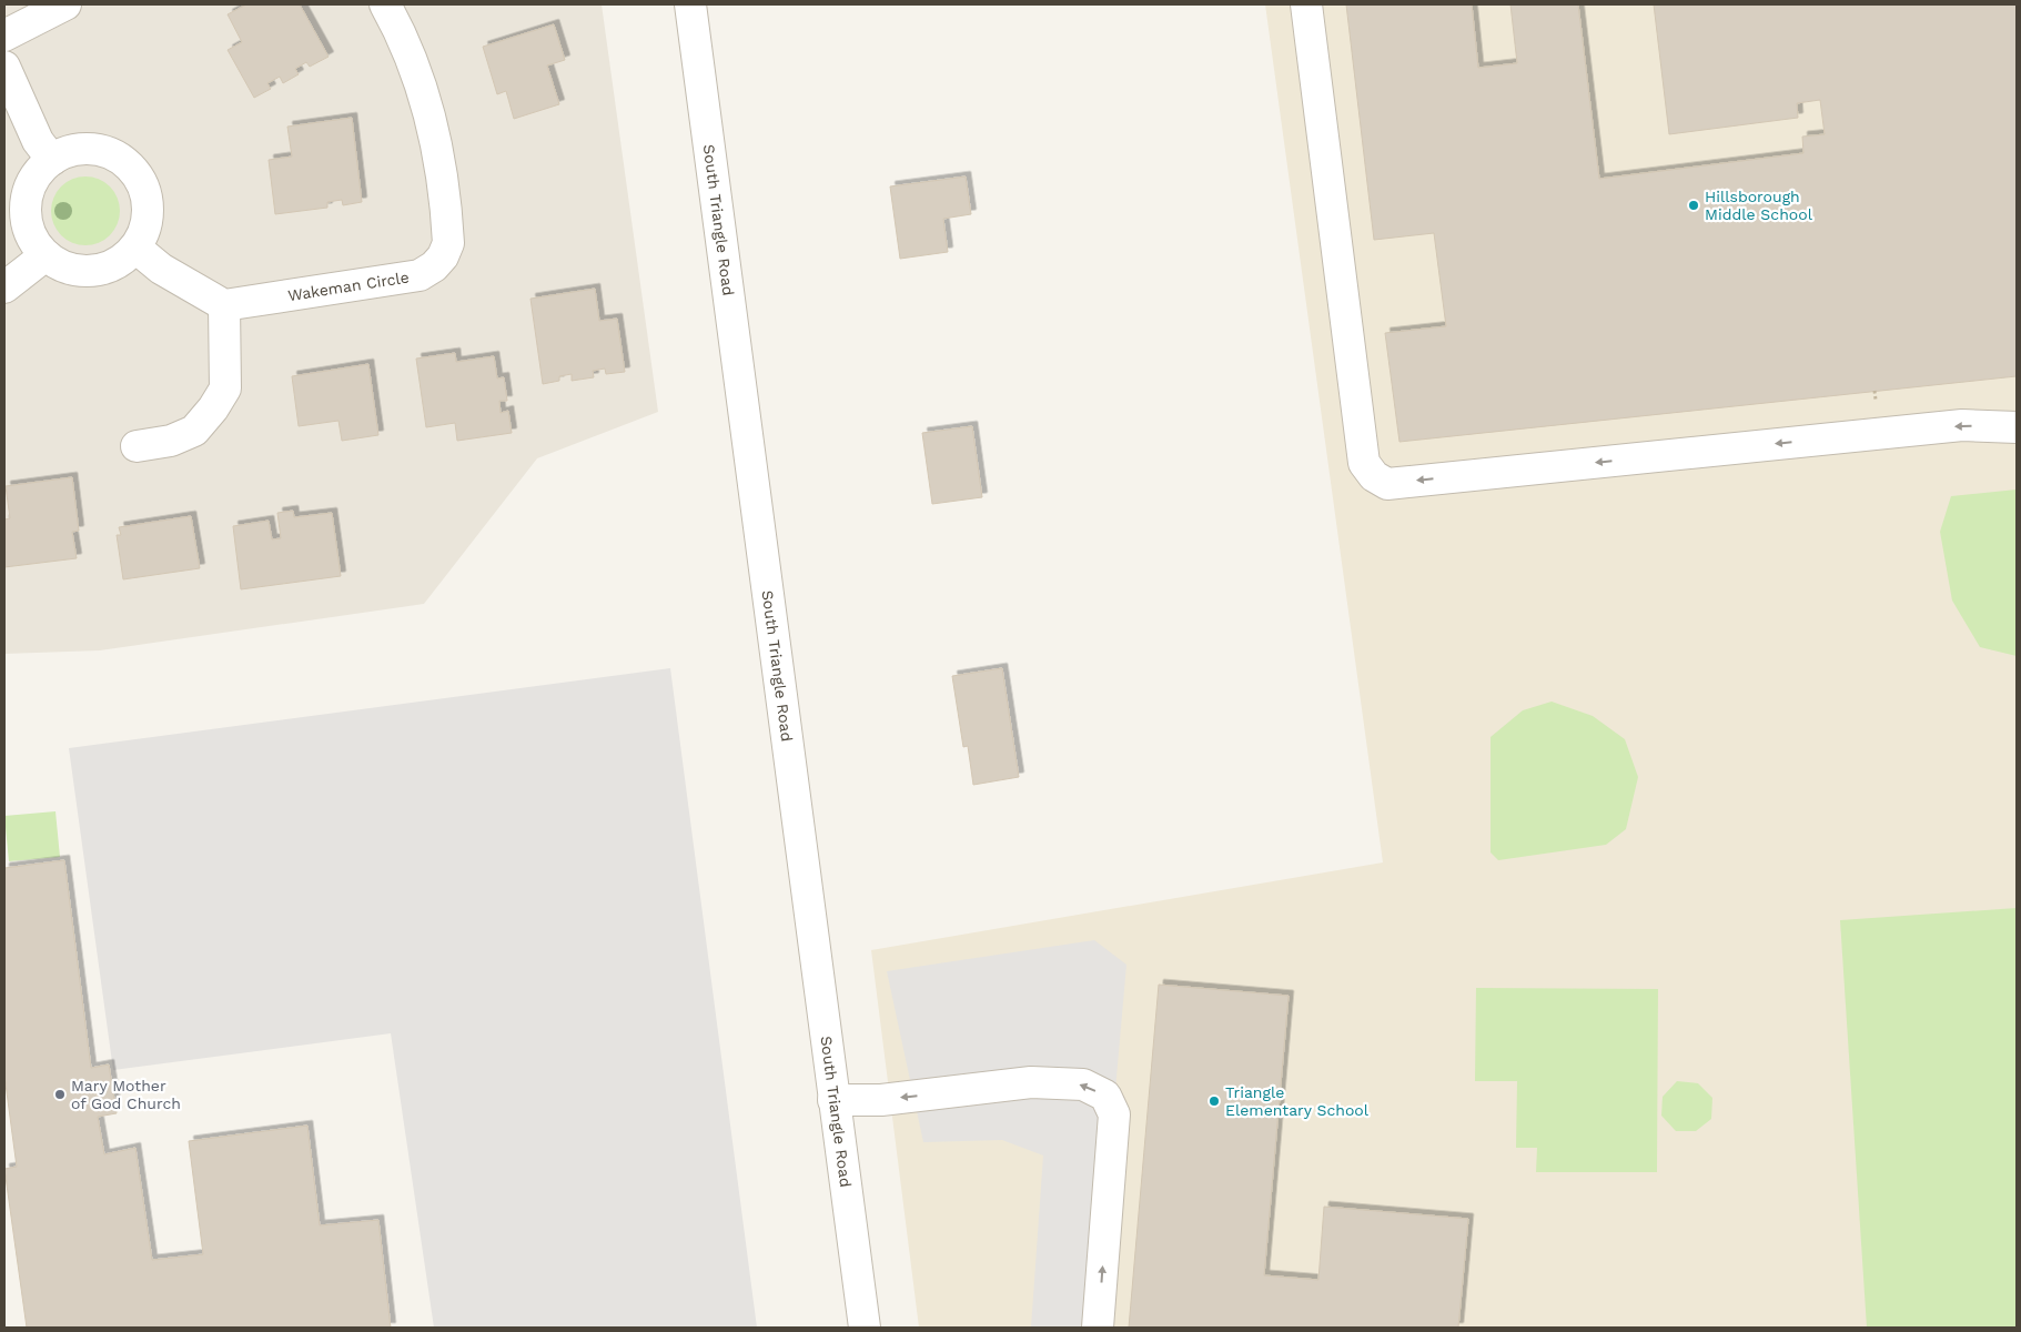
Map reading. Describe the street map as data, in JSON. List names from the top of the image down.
{
  "streets": {
    "street": ["South Triangle Road", "Wakeman Circle"]
  },
  "places": ["Hillsborough Middle School", "Mary Mother of God Church", "Triangle Elementary School"]
}
